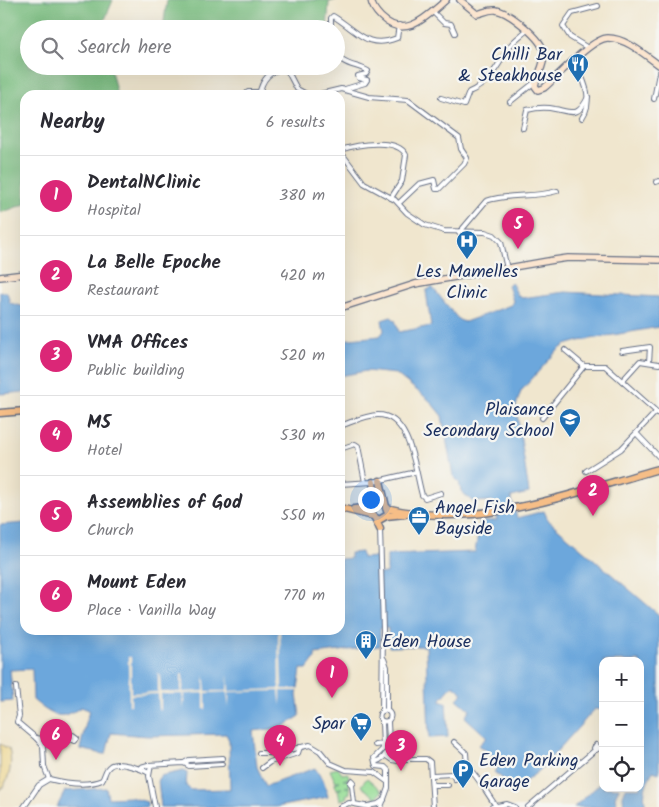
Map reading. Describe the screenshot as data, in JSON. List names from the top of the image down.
{
  "places": {
    "restaurant": ["Chilli Bar & Steakhouse"],
    "hospital": ["Les Mamelles Clinic"],
    "school or university": ["Plaisance Secondary School"],
    "office": ["Angel Fish Bayside"],
    "building": ["Eden House"],
    "supermarket": ["Spar"],
    "parking": ["Eden Parking Garage"]
  },
  "page": {
    "search": "Search here",
    "heading": ["Nearby", "6 results"],
    "list": [
      {
        "mark": "1",
        "name": "DentalNClinic",
        "note": "Hospital",
        "value": "380 m"
      },
      {
        "mark": "2",
        "name": "La Belle Epoche",
        "note": "Restaurant",
        "value": "420 m"
      },
      {
        "mark": "3",
        "name": "VMA Offices",
        "note": "Public building",
        "value": "520 m"
      },
      {
        "mark": "4",
        "name": "M5",
        "note": "Hotel",
        "value": "530 m"
      },
      {
        "mark": "5",
        "name": "Assemblies of God",
        "note": "Church",
        "value": "550 m"
      },
      {
        "mark": "6",
        "name": "Mount Eden",
        "note": "Place · Vanilla Way",
        "value": "770 m"
      }
    ],
    "pins": [
      "5",
      "2",
      "1",
      "6",
      "4",
      "3"
    ],
    "map_buttons": ["+", "−"]
  }
}
